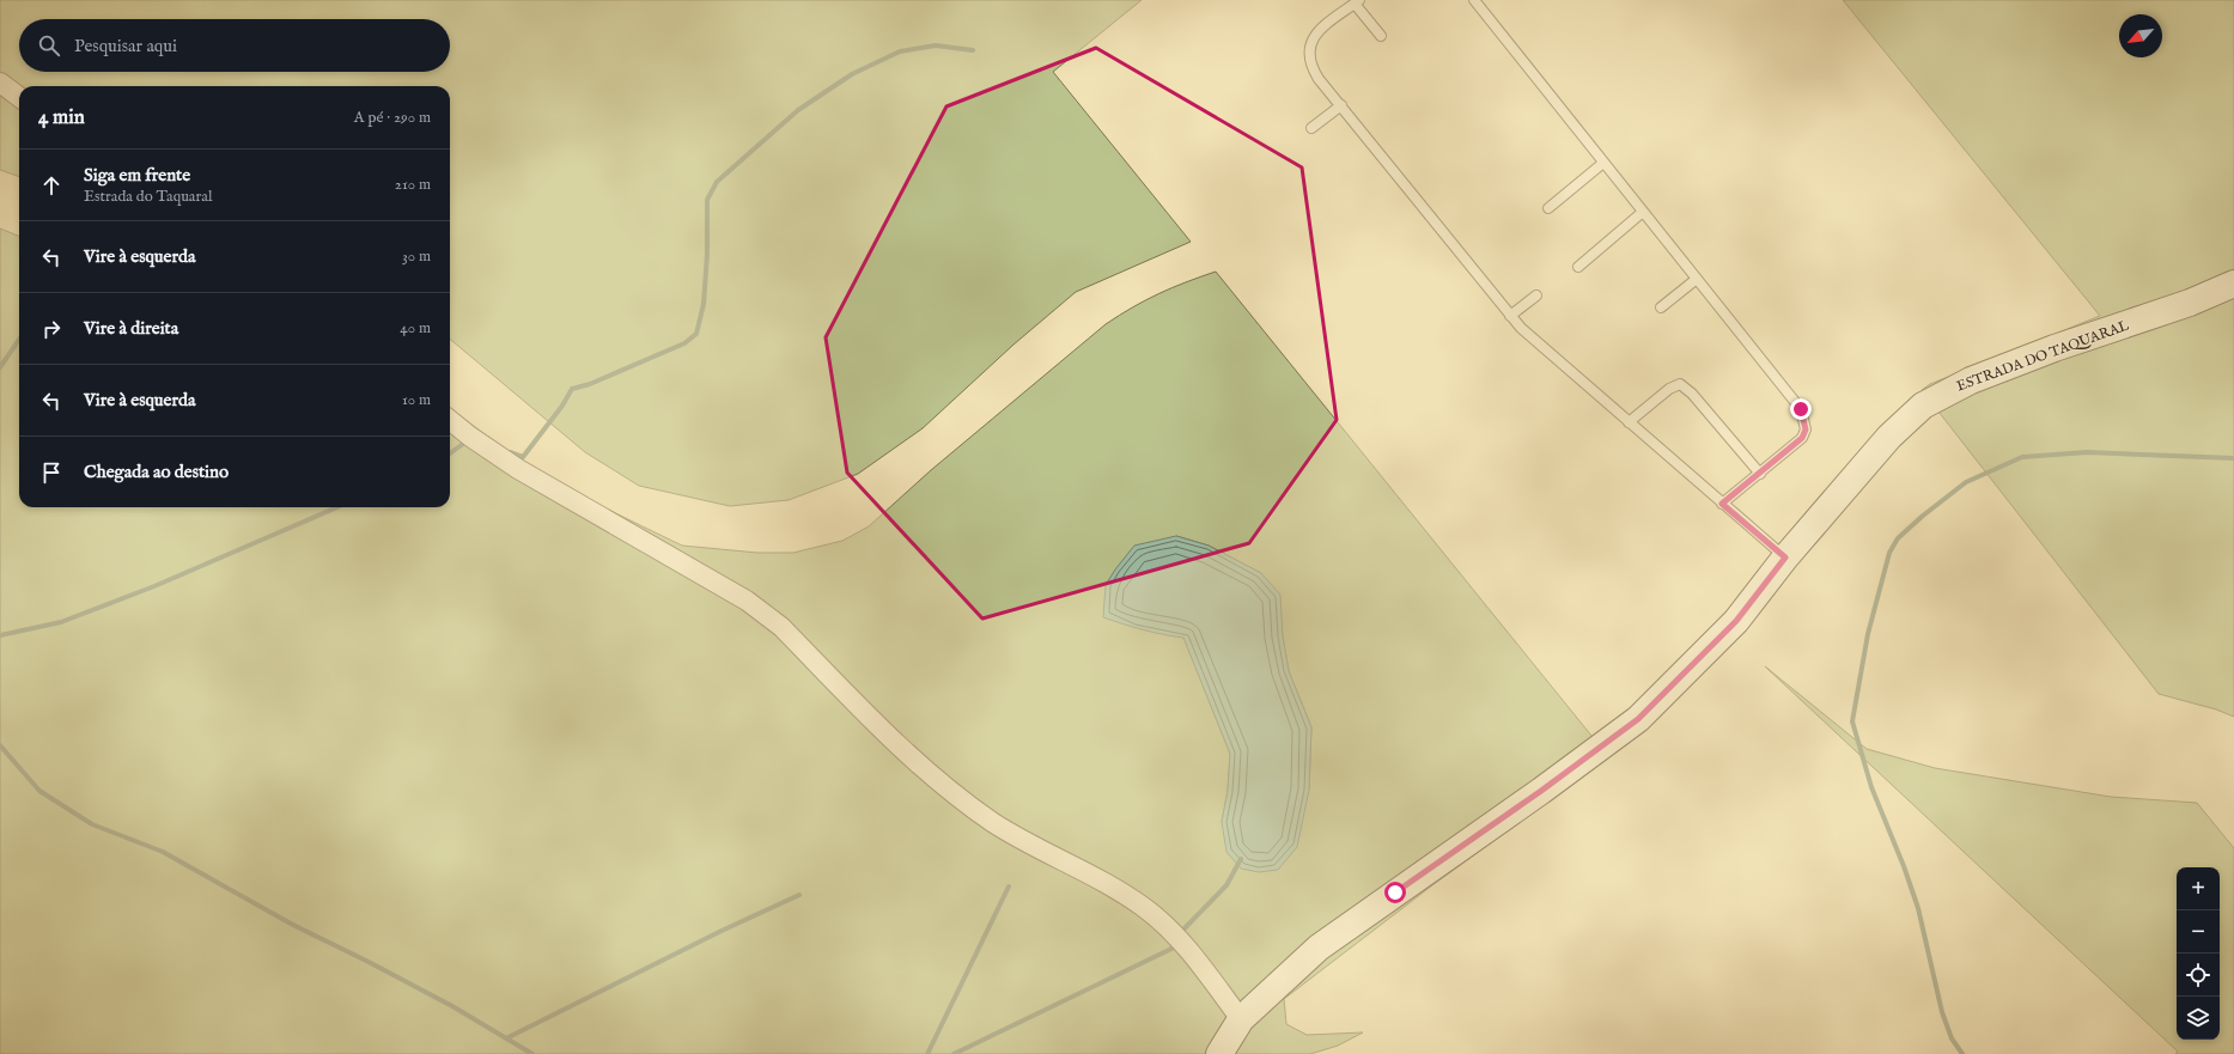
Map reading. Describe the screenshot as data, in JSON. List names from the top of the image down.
{
  "streets": {
    "street": ["ESTRADA DO TAQUARAL"]
  },
  "north": "bottom left",
  "page": {
    "search": "Pesquisar aqui",
    "heading": ["4 min", "A pé · 290 m"],
    "list": [
      ["Siga em frente", "Estrada do Taquaral", "210 m"],
      ["Vire à esquerda", "30 m"],
      ["Vire à direita", "40 m"],
      ["Vire à esquerda", "10 m"],
      "Chegada ao destino"
    ],
    "map_buttons": ["+", "−"]
  }
}
